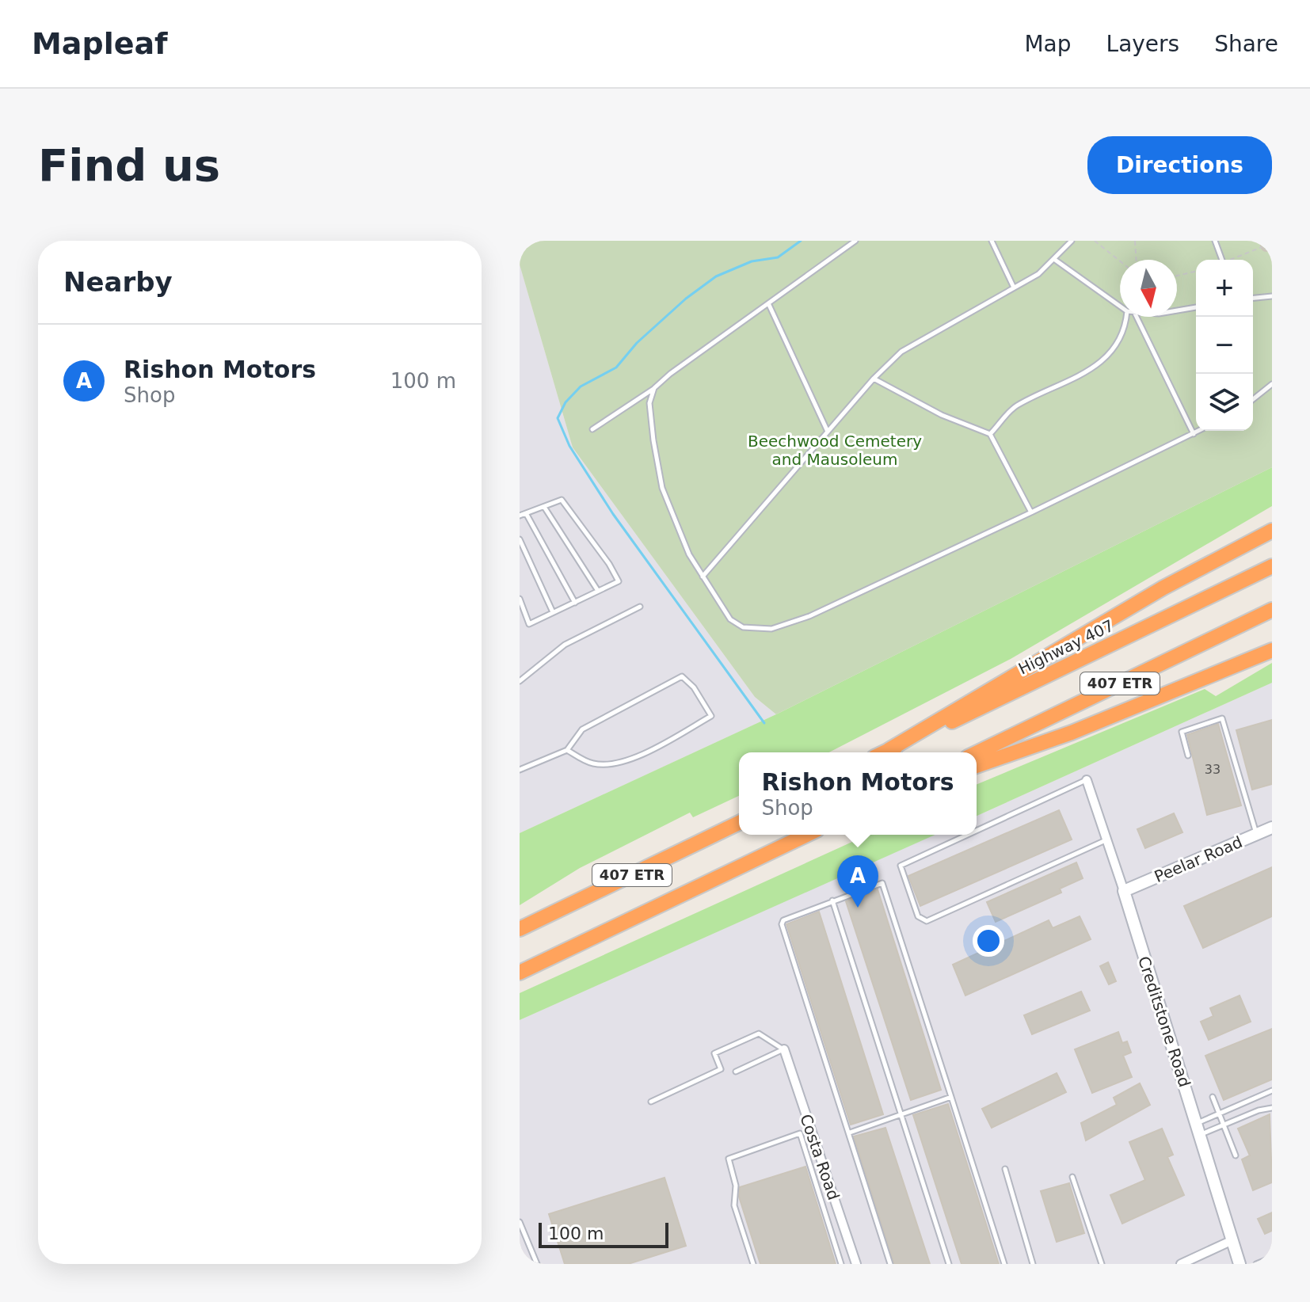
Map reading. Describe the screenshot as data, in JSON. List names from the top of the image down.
{
  "streets": {
    "highway": ["Highway 407", "407 ETR"],
    "street": ["Peelar Road", "Creditstone Road", "Costa Road"]
  },
  "crossings": [
    ["Peelar Road", "Creditstone Road"]
  ],
  "parks": ["Beechwood Cemetery and Mausoleum"],
  "house_numbers": ["33"],
  "scale_bar": "100 m",
  "north": "bottom",
  "page": {
    "header": "Mapleaf",
    "nav": ["Map", "Layers", "Share"],
    "buttons": "Directions",
    "title": "Find us",
    "heading": "Nearby",
    "map_buttons": ["+", "−"],
    "list": [
      {
        "mark": "A",
        "name": "Rishon Motors",
        "note": "Shop",
        "value": "100 m"
      }
    ],
    "popup": ["Rishon Motors", "Shop"],
    "pins": "A",
    "scale": "100 m"
  }
}
